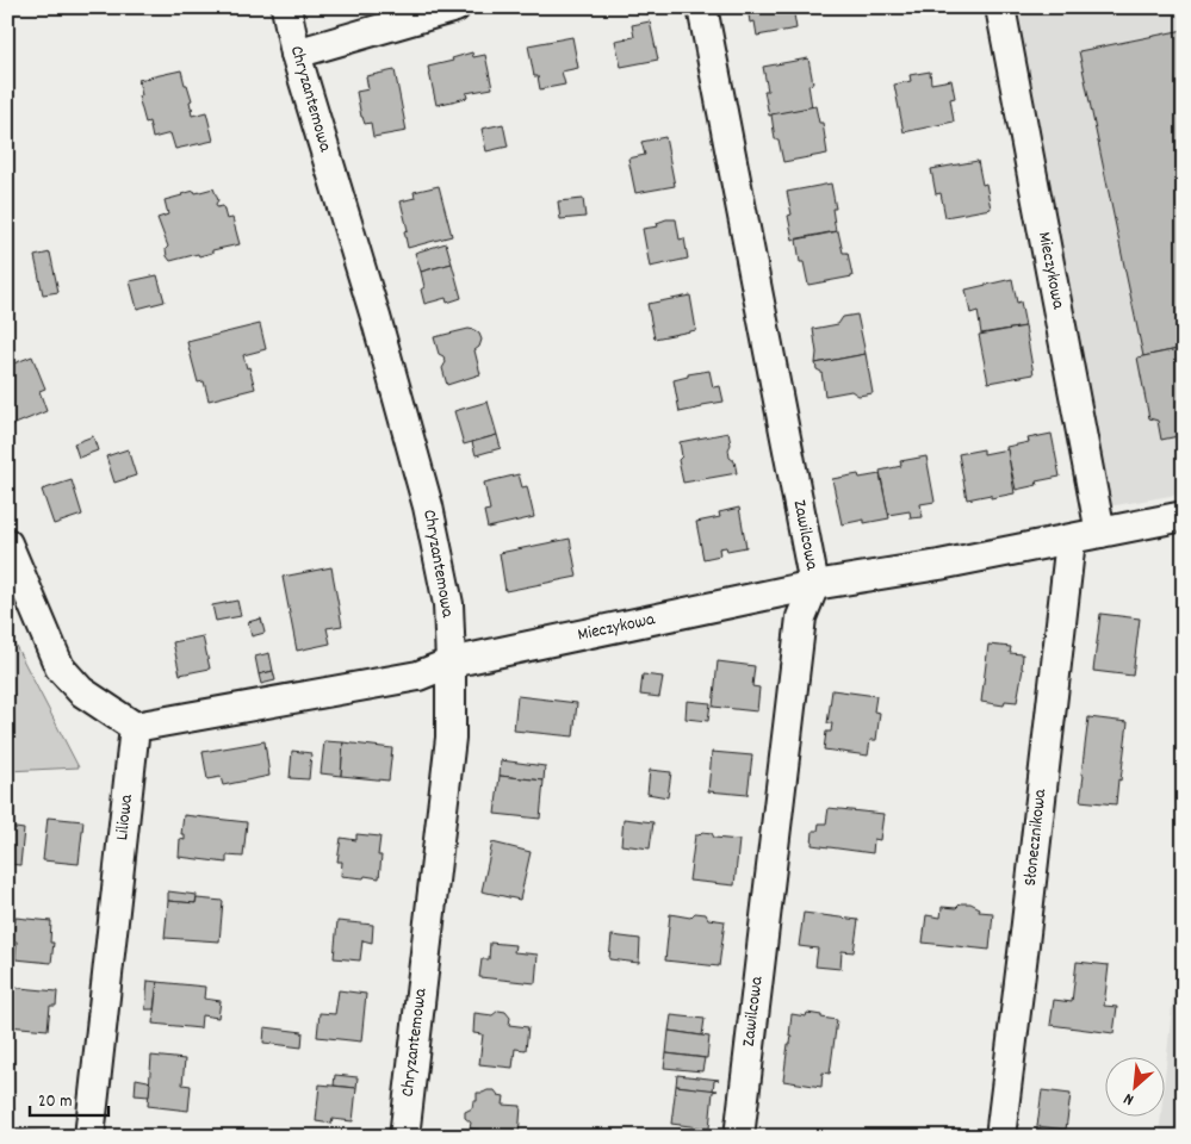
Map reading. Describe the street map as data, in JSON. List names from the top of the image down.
{
  "streets": {
    "street": [
      "Chryzantemowa",
      "Mieczykowa",
      "Zawilcowa",
      "Liliowa",
      "Słonecznikowa"
    ]
  },
  "crossings": [
    ["Chryzantemowa", "Mieczykowa"],
    ["Mieczykowa", "Zawilcowa"],
    ["Mieczykowa", "Liliowa"],
    ["Mieczykowa", "Słonecznikowa"]
  ],
  "scale_bar": "20 m",
  "north": "bottom left"
}
